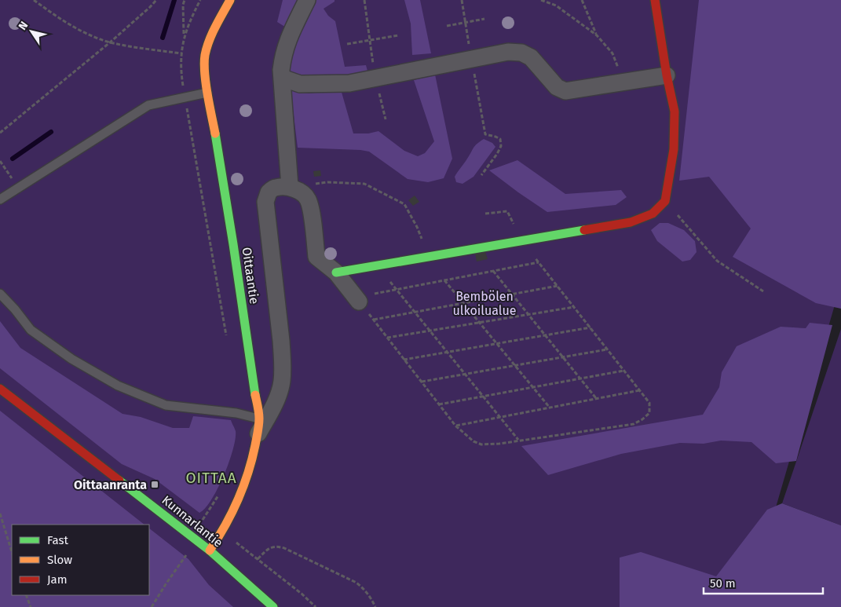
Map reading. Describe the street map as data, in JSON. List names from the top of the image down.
{
  "streets": {
    "street": ["Oittaantie", "Kunnarlantie"]
  },
  "crossings": [
    ["Oittaantie", "Kunnarlantie"]
  ],
  "districts": ["OITTAA"],
  "parks": ["Bembölen ulkoilualue"],
  "places": {
    "transit": ["Oittaanranta"]
  },
  "legend": ["Fast", "Slow", "Jam"],
  "scale_bar": "50 m",
  "north": "top left"
}
